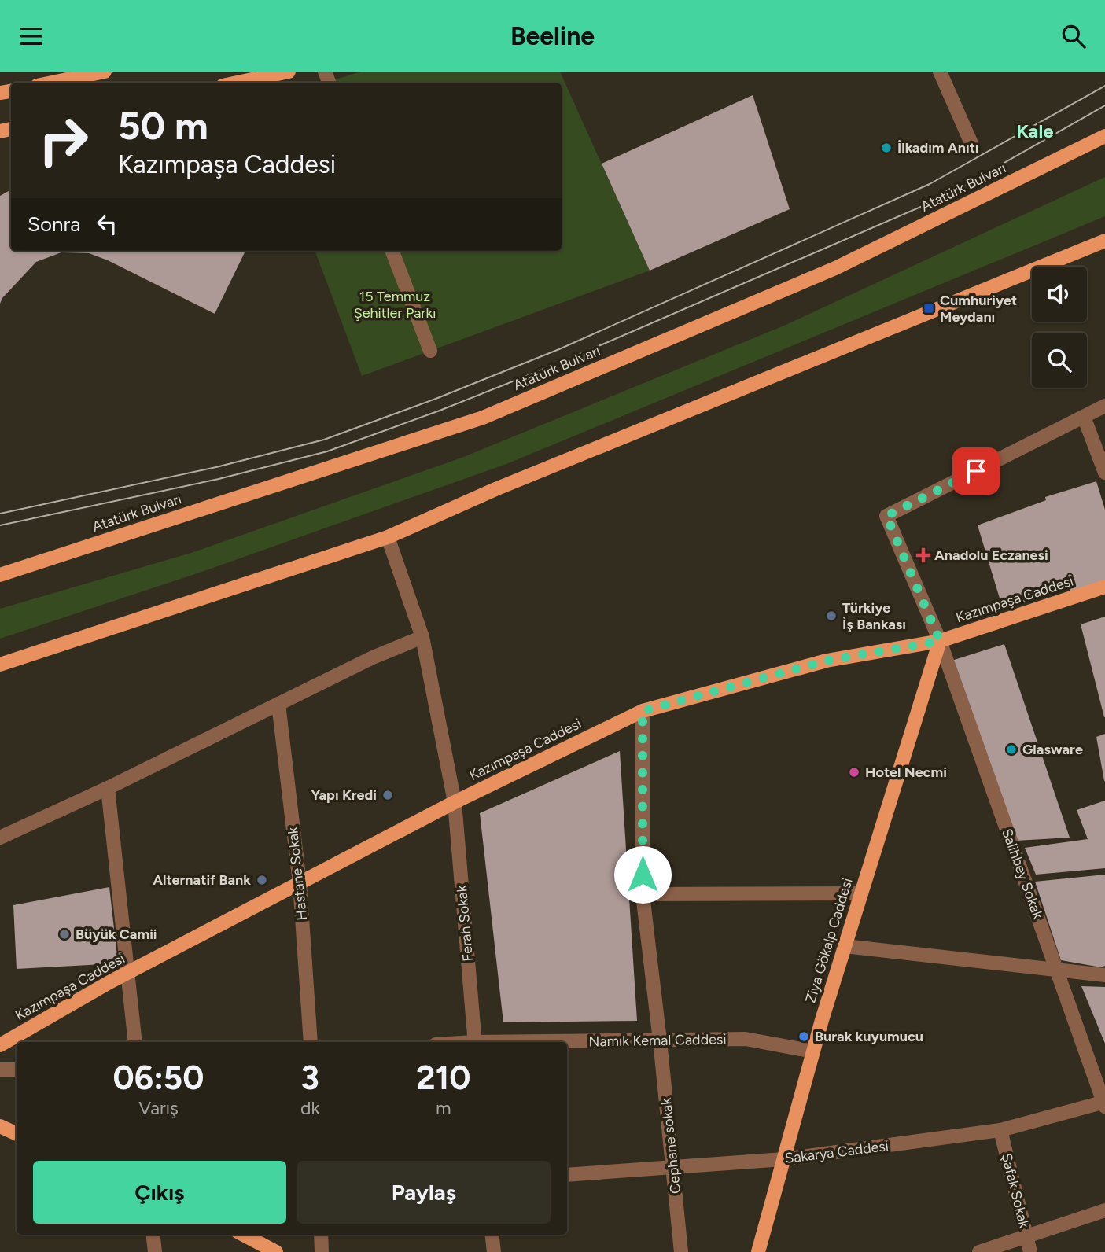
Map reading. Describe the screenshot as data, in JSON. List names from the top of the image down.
{
  "streets": {
    "main road": ["Atatürk Bulvarı", "Kazımpaşa Caddesi", "Ziya Gökalp Caddesi"],
    "street": [
      "Hastane Sokak",
      "Salihbey Sokak",
      "Ferah Sokak",
      "Namık Kemal Caddesi",
      "Cephane sokak",
      "Sakarya Caddesi",
      "Şafak Sokak"
    ]
  },
  "crossings": [
    ["Kazımpaşa Caddesi", "Hastane Sokak"],
    ["Kazımpaşa Caddesi", "Salihbey Sokak"],
    ["Kazımpaşa Caddesi", "Ferah Sokak"],
    ["Kazımpaşa Caddesi", "Ziya Gökalp Caddesi"],
    ["Salihbey Sokak", "Ziya Gökalp Caddesi"],
    ["Salihbey Sokak", "Sakarya Caddesi"],
    ["Ziya Gökalp Caddesi", "Namık Kemal Caddesi"],
    ["Ziya Gökalp Caddesi", "Sakarya Caddesi"],
    ["Namık Kemal Caddesi", "Cephane sokak"],
    ["Cephane sokak", "Sakarya Caddesi"],
    ["Sakarya Caddesi", "Şafak Sokak"]
  ],
  "districts": ["Kale"],
  "parks": ["15 Temmuz Şehitler Parkı"],
  "places": {
    "other": [
      "İlkadım Anıtı",
      "Türkiye İş Bankası",
      "Glasware",
      "Hotel Necmi",
      "Yapı Kredi",
      "Alternatif Bank",
      "Büyük Camii",
      "Burak kuyumucu"
    ],
    "transit": ["Cumhuriyet Meydanı"],
    "health": ["Anadolu Eczanesi"]
  },
  "page": {
    "header": "Beeline",
    "turn": ["50 m", "Kazımpaşa Caddesi"],
    "then": "Sonra",
    "eta": [
      "06:50",
      "Varış",
      "3",
      "dk",
      "210",
      "m"
    ],
    "buttons": ["Çıkış", "Paylaş"]
  }
}
